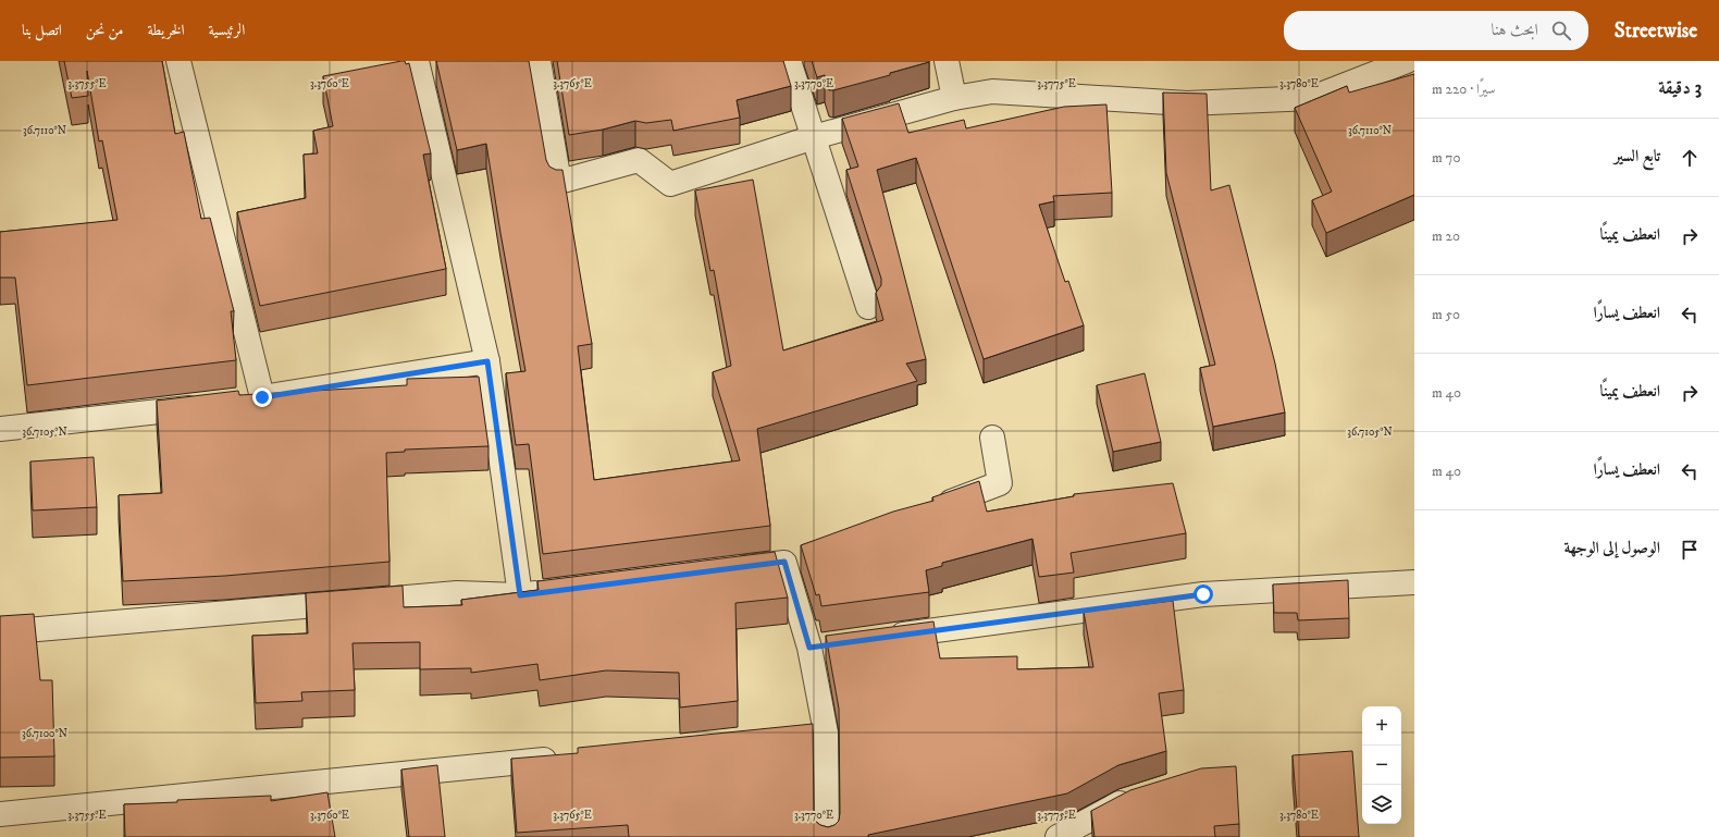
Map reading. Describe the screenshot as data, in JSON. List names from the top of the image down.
{
  "page": {
    "header": "Streetwise",
    "search": "ابحث هنا",
    "nav": [
      "الرئيسية",
      "الخريطة",
      "من نحن",
      "اتصل بنا"
    ],
    "heading": ["3 دقيقة", "سيرًا · 220 m"],
    "list": [
      ["تابع السير", "70 m"],
      ["انعطف يمينًا", "20 m"],
      ["انعطف يسارًا", "50 m"],
      ["انعطف يمينًا", "40 m"],
      ["انعطف يسارًا", "40 m"],
      "الوصول إلى الوجهة"
    ],
    "map_buttons": ["+", "−"]
  },
  "coordinates": [
    "3.3755°E",
    "3.3760°E",
    "3.3765°E",
    "3.3770°E",
    "3.3775°E",
    "3.3780°E",
    "36.7110°N",
    "36.7105°N",
    "36.7100°N"
  ]
}
